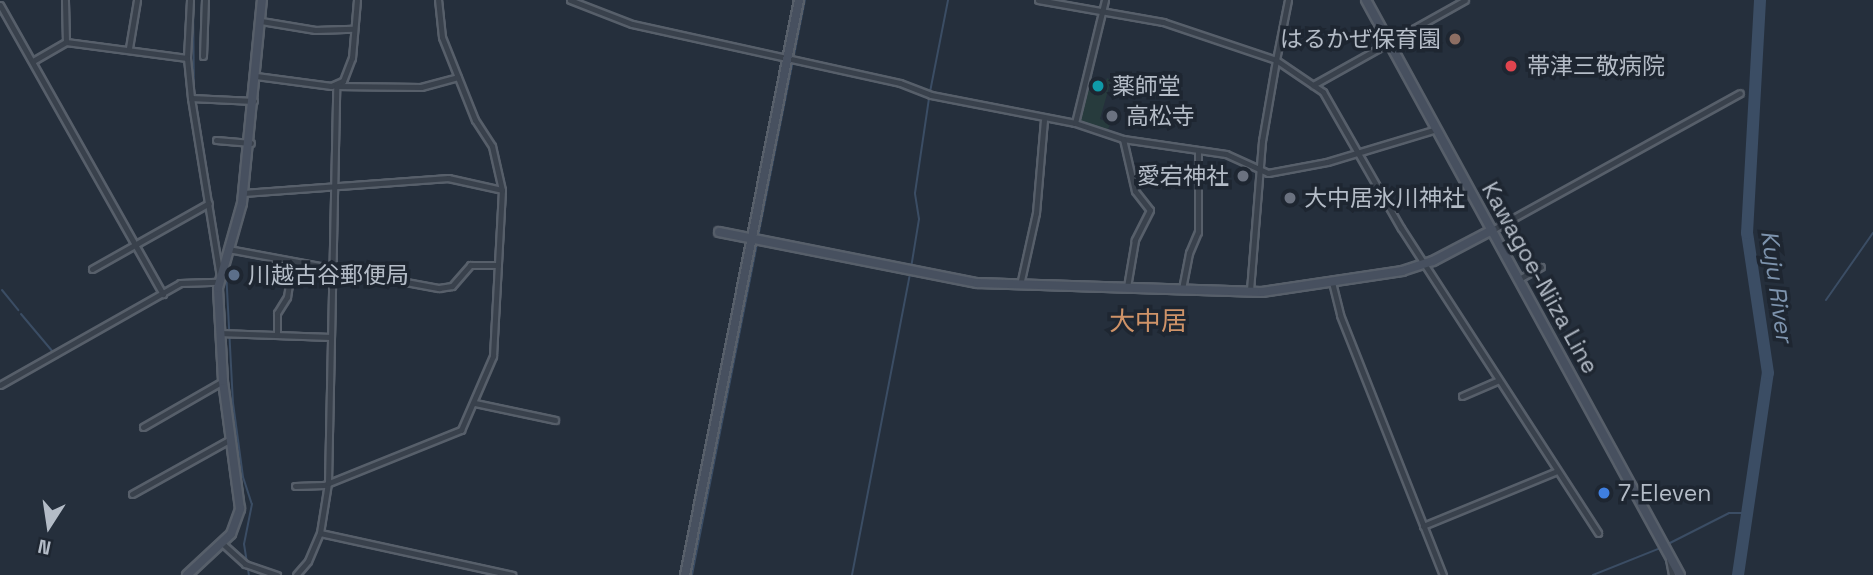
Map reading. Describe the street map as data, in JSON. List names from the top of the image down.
{
  "streets": {
    "street": ["Kawagoe-Niiza Line"]
  },
  "districts": ["大中居"],
  "water": ["Kuju River"],
  "places": [
    "はるかぜ保育園",
    "帯津三敬病院",
    "薬師堂",
    "高松寺",
    "愛宕神社",
    "大中居氷川神社",
    "川越古谷郵便局",
    "7-Eleven"
  ],
  "north": "bottom"
}
